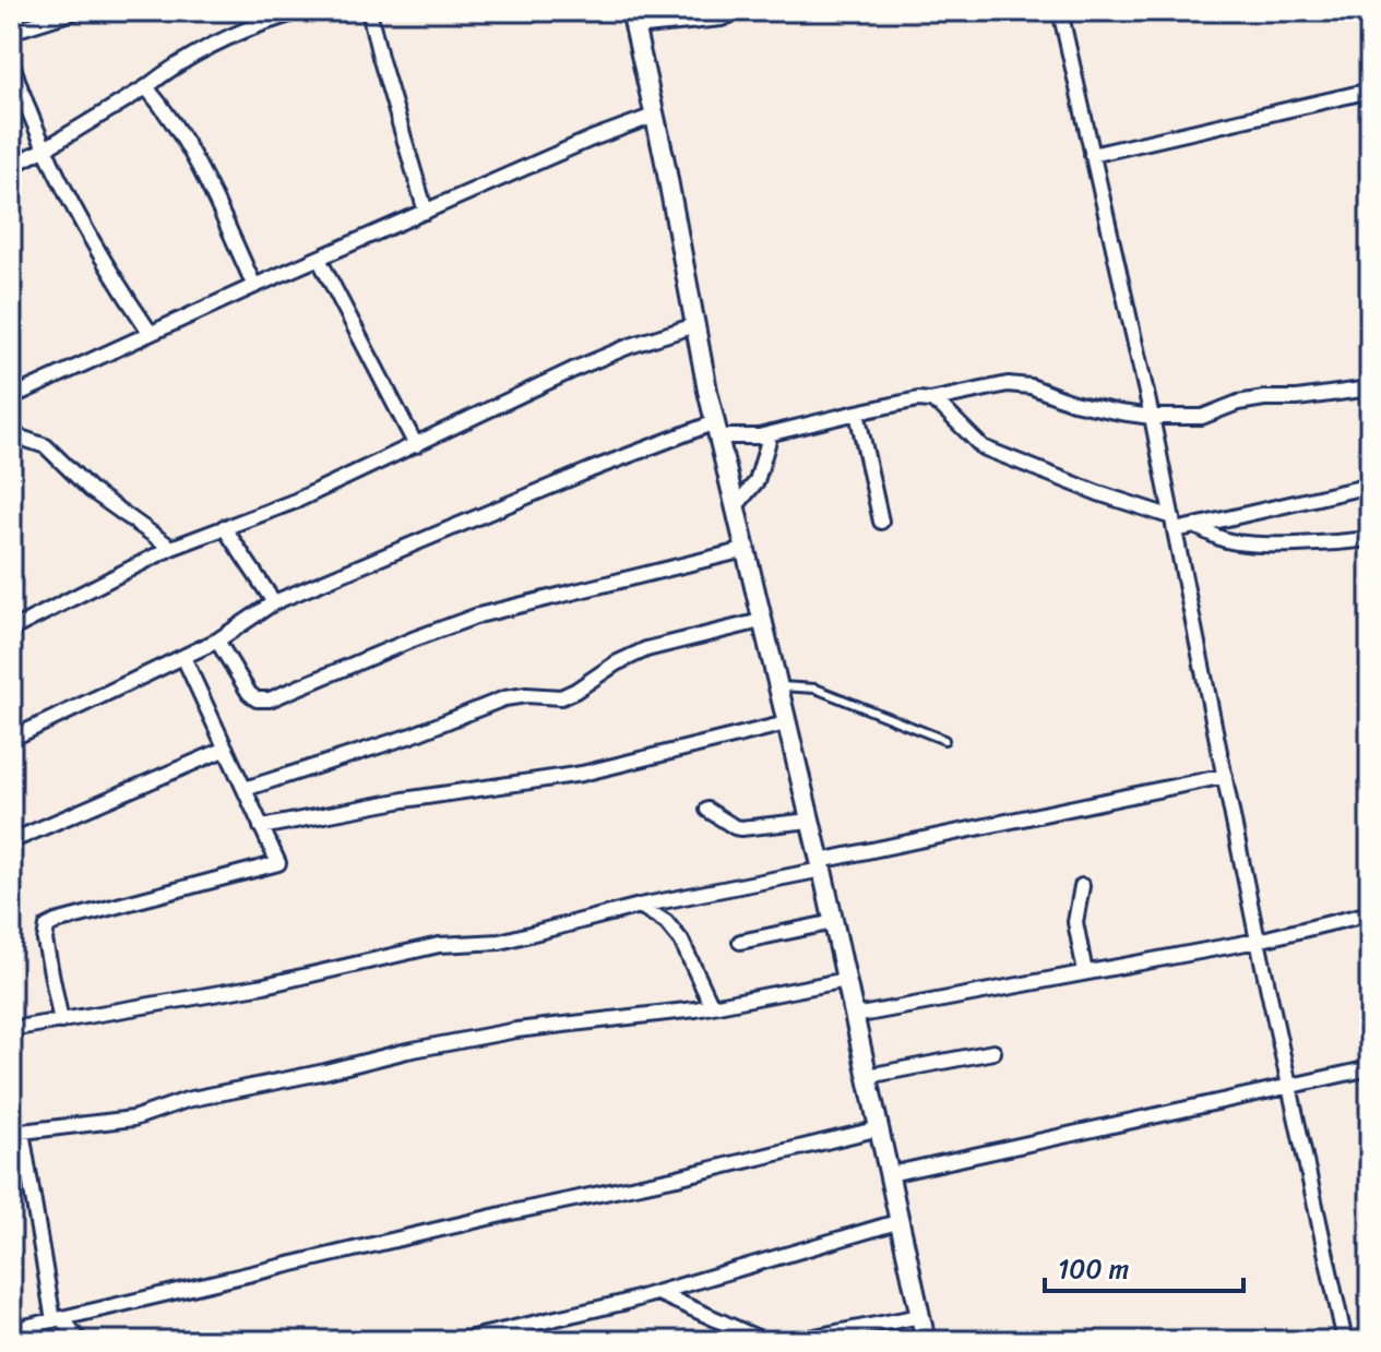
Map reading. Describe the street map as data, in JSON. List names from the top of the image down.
{
  "scale_bar": "100 m"
}
